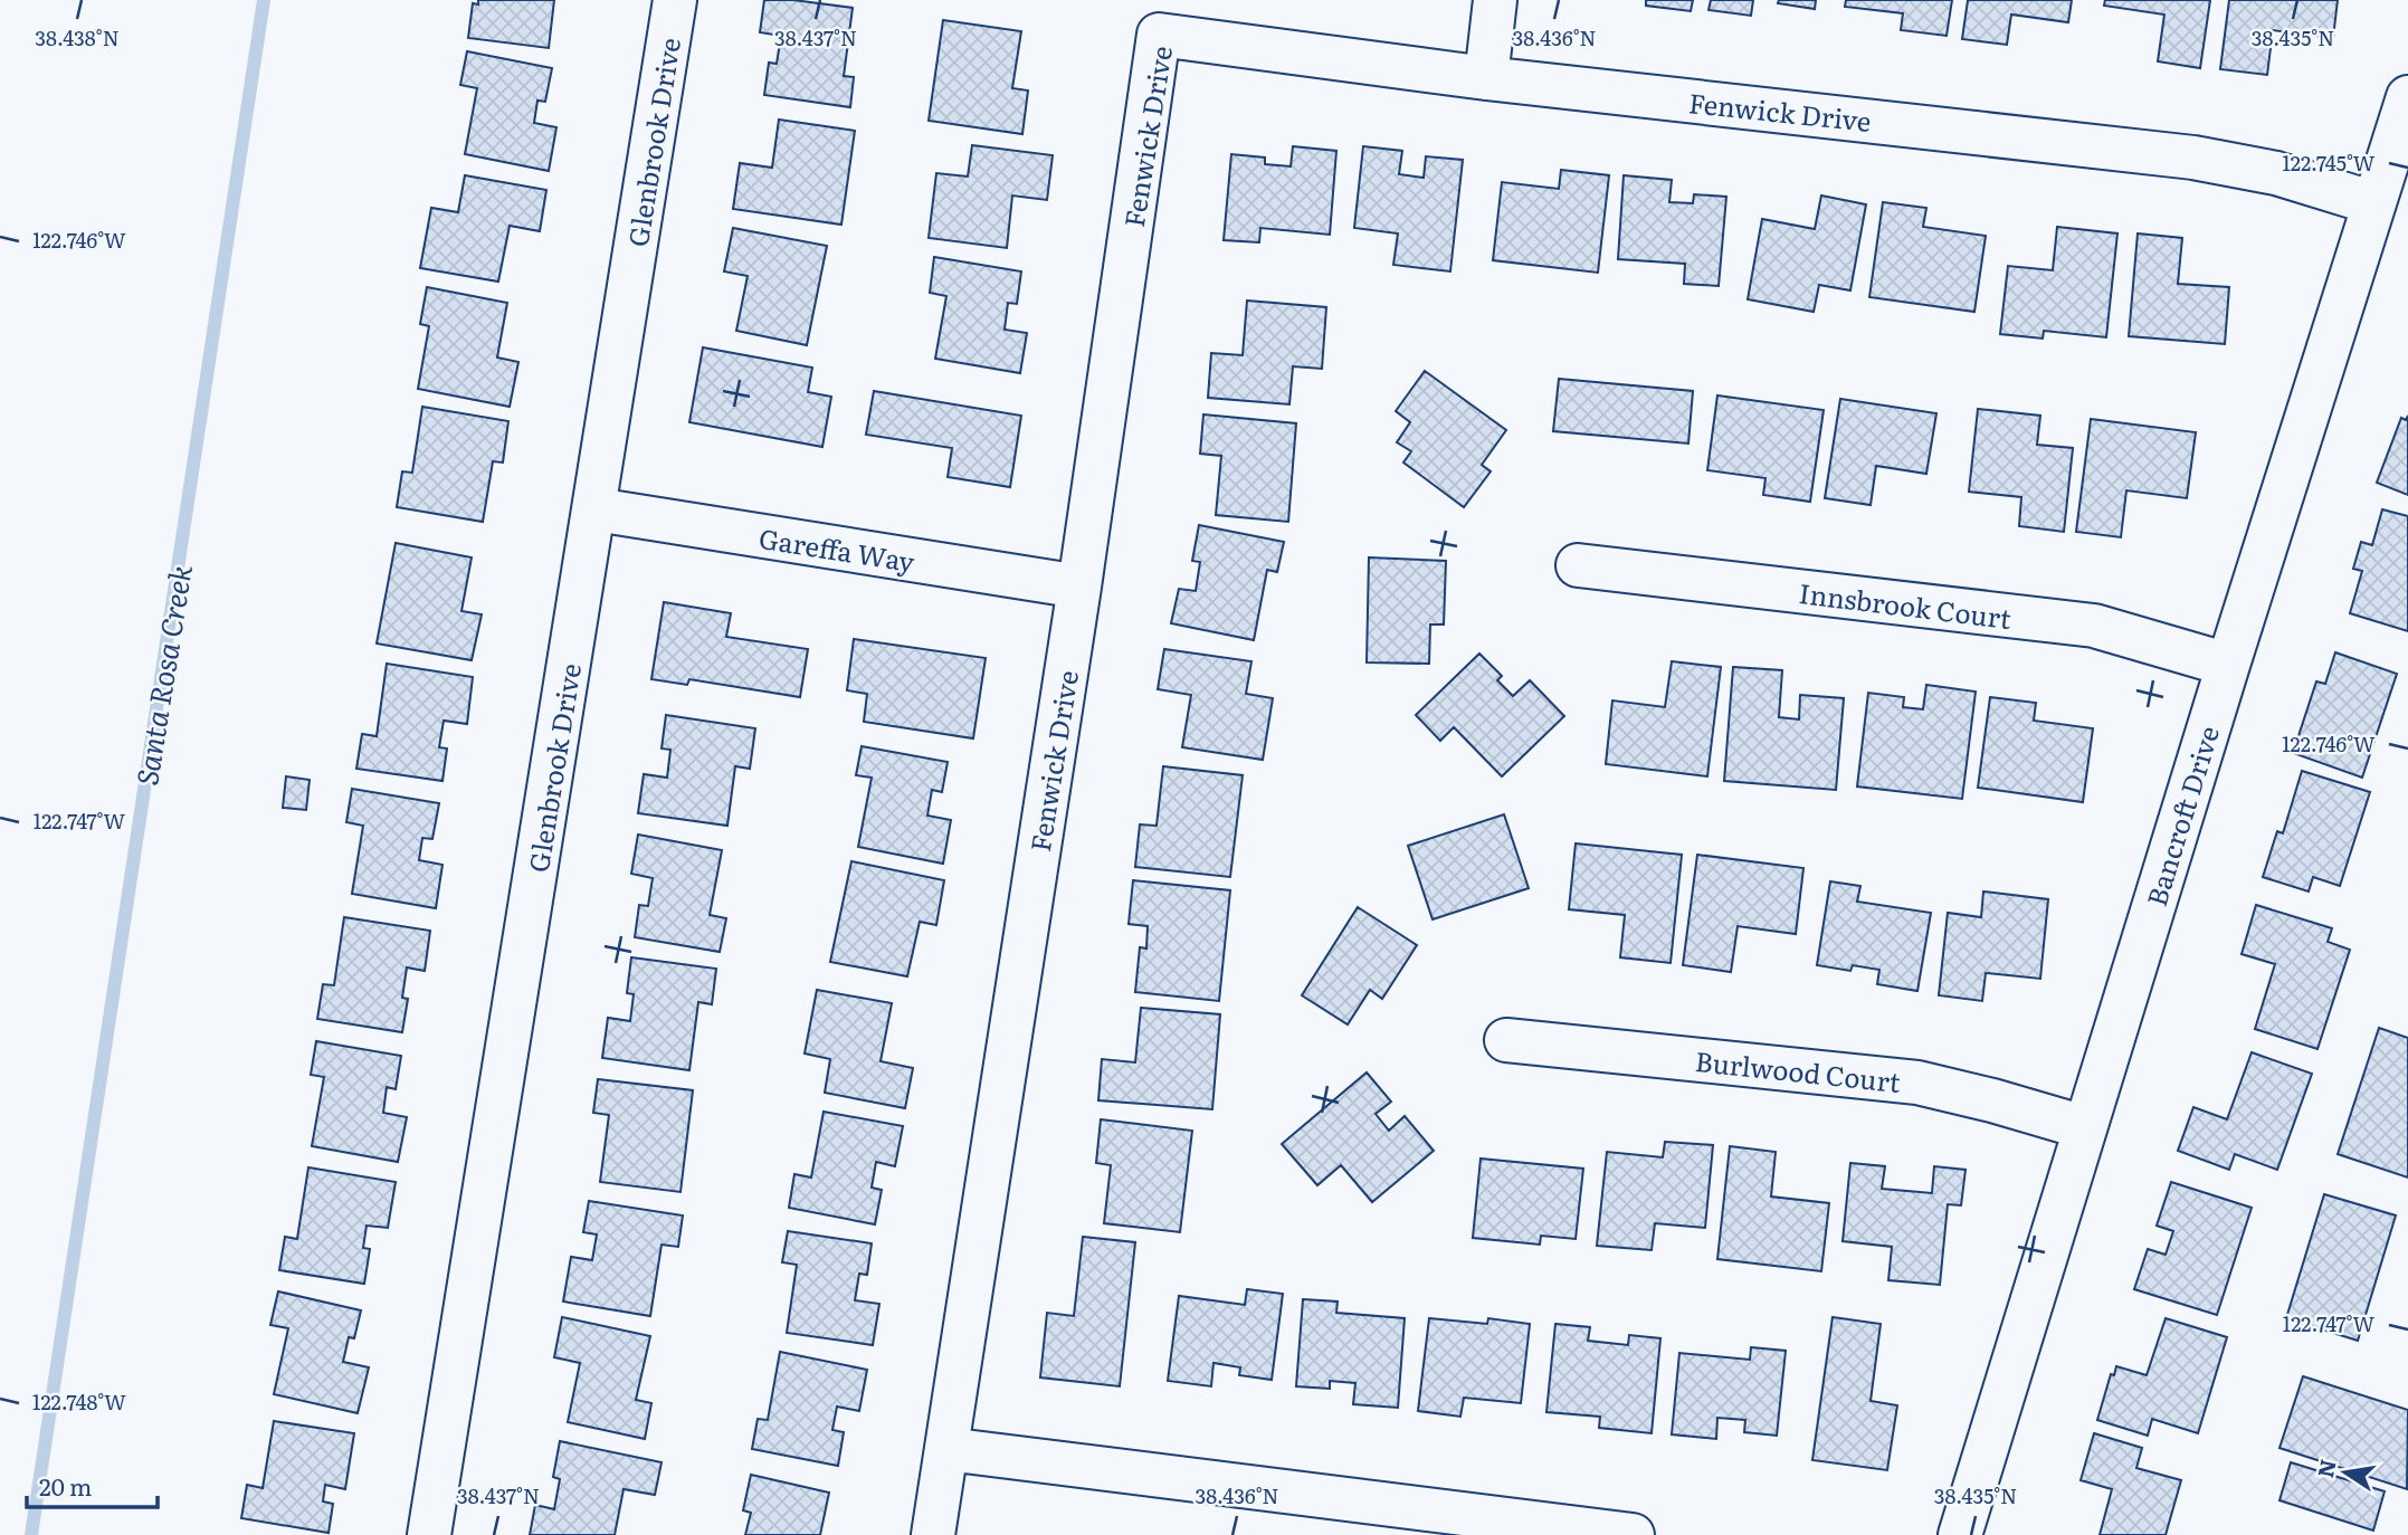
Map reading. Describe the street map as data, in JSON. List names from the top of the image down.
{
  "streets": {
    "street": [
      "Fenwick Drive",
      "Glenbrook Drive",
      "Gareffa Way",
      "Innsbrook Court",
      "Bancroft Drive",
      "Burlwood Court"
    ]
  },
  "crossings": [
    ["Fenwick Drive", "Gareffa Way"],
    ["Fenwick Drive", "Bancroft Drive"],
    ["Glenbrook Drive", "Gareffa Way"],
    ["Innsbrook Court", "Bancroft Drive"],
    ["Bancroft Drive", "Burlwood Court"]
  ],
  "water": ["Santa Rosa Creek"],
  "scale_bar": "20 m",
  "north": "left",
  "coordinates": [
    "38.438°N",
    "38.437°N",
    "38.436°N",
    "38.435°N",
    "122.745°W",
    "122.746°W",
    "122.747°W",
    "122.748°W"
  ]
}
